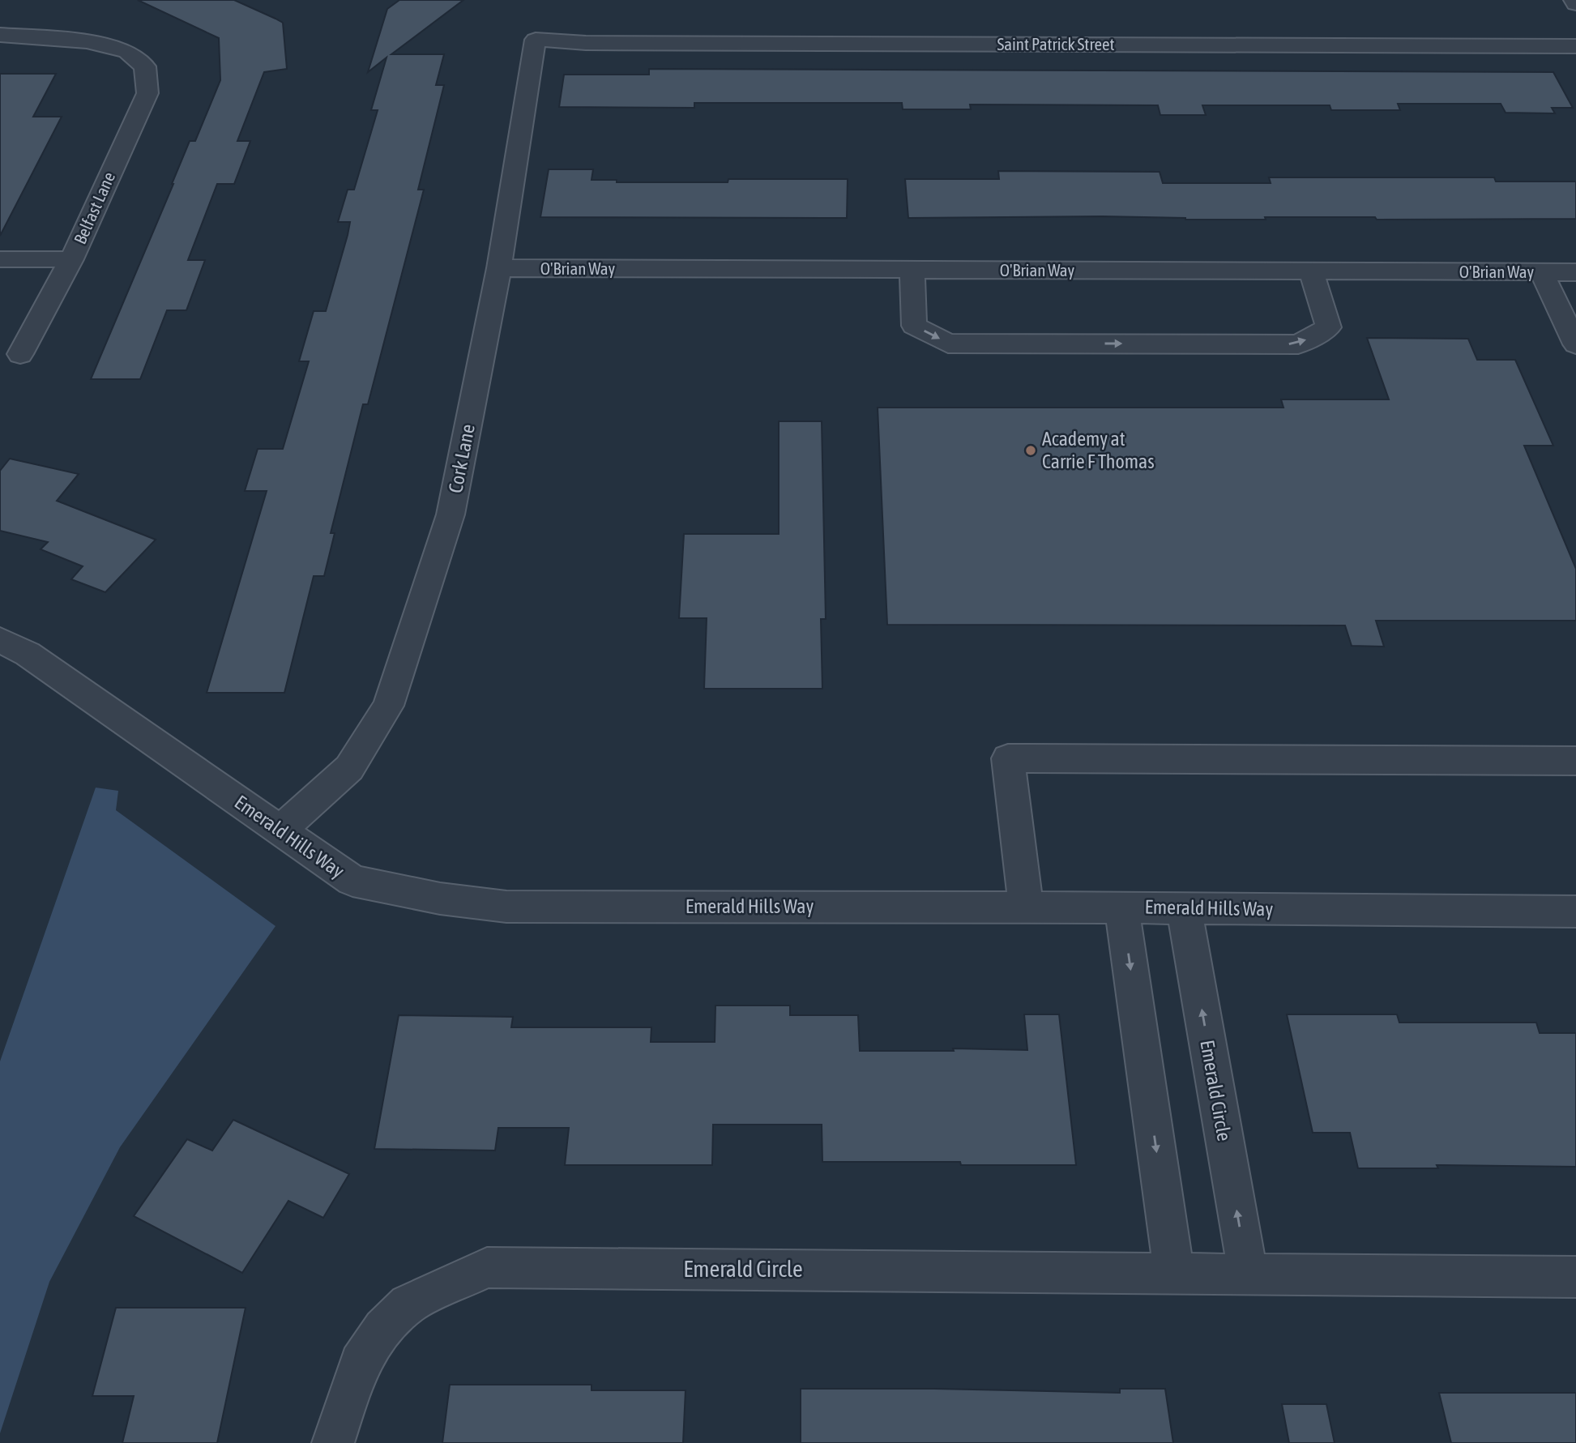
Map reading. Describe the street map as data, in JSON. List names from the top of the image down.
{
  "streets": {
    "street": [
      "Saint Patrick Street",
      "Belfast Lane",
      "O'Brian Way",
      "Cork Lane",
      "Emerald Hills Way",
      "Emerald Circle"
    ]
  },
  "crossings": [
    ["Saint Patrick Street", "Cork Lane"],
    ["O'Brian Way", "Cork Lane"],
    ["Cork Lane", "Emerald Hills Way"],
    ["Emerald Hills Way", "Emerald Circle"]
  ],
  "places": ["Academy at Carrie F Thomas"]
}
